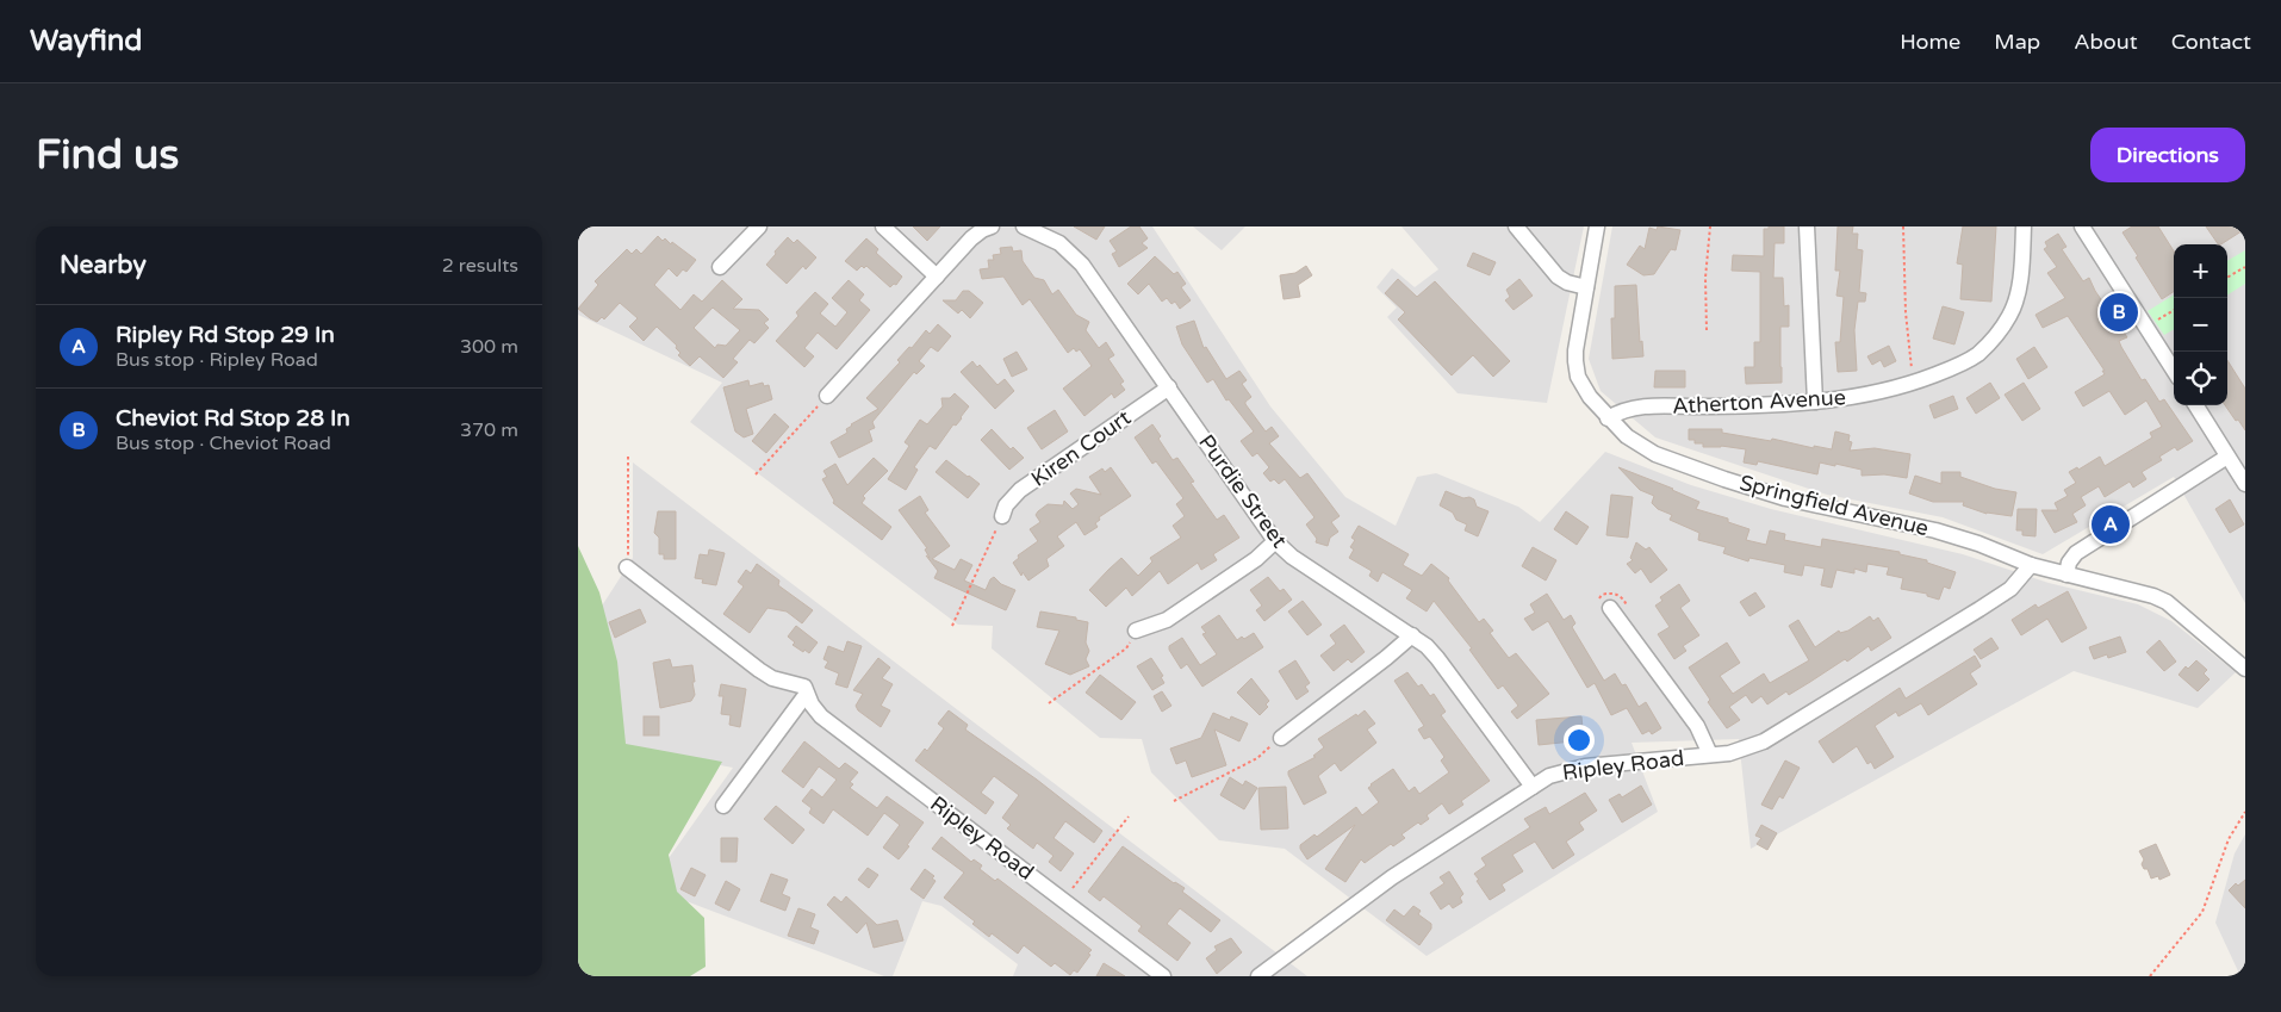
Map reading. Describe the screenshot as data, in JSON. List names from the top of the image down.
{
  "streets": {
    "street": [
      "Atherton Avenue",
      "Kiren Court",
      "Purdie Street",
      "Springfield Avenue",
      "Ripley Road"
    ]
  },
  "crossings": [
    ["Atherton Avenue", "Springfield Avenue"],
    ["Kiren Court", "Purdie Street"],
    ["Purdie Street", "Ripley Road"],
    ["Springfield Avenue", "Ripley Road"]
  ],
  "page": {
    "header": "Wayfind",
    "nav": [
      "Home",
      "Map",
      "About",
      "Contact"
    ],
    "buttons": "Directions",
    "title": "Find us",
    "heading": ["Nearby", "2 results"],
    "map_buttons": ["+", "−"],
    "pins": ["B", "A"],
    "list": [
      {
        "mark": "A",
        "name": "Ripley Rd Stop 29 In",
        "note": "Bus stop · Ripley Road",
        "value": "300 m"
      },
      {
        "mark": "B",
        "name": "Cheviot Rd Stop 28 In",
        "note": "Bus stop · Cheviot Road",
        "value": "370 m"
      }
    ]
  }
}
